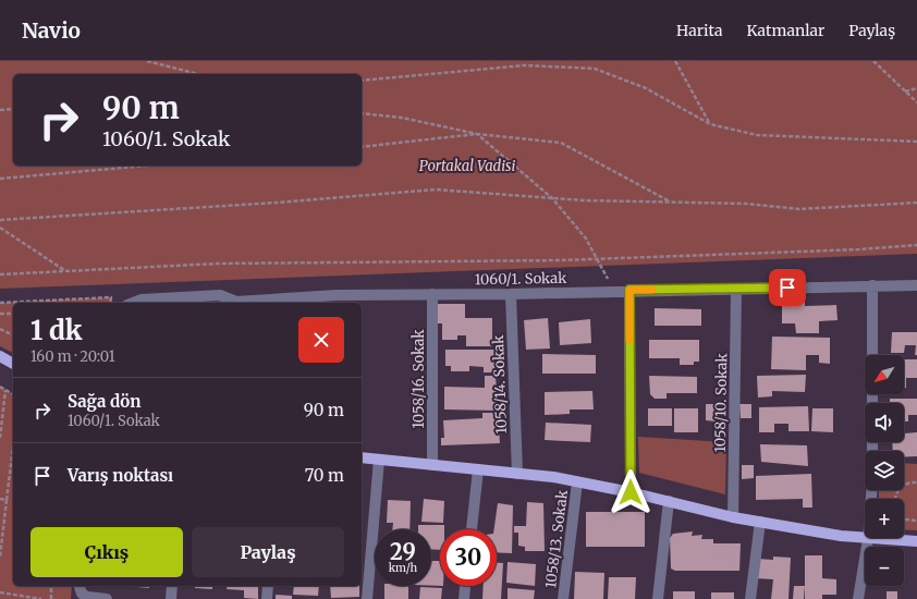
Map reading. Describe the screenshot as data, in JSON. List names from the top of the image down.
{
  "streets": {
    "street": [
      "1060/1. Sokak",
      "1058/16. Sokak",
      "1058/14. Sokak",
      "1058/10. Sokak",
      "1058/13. Sokak"
    ]
  },
  "crossings": [
    ["1060/1. Sokak", "1058/16. Sokak"],
    ["1060/1. Sokak", "1058/14. Sokak"],
    ["1060/1. Sokak", "1058/10. Sokak"]
  ],
  "parks": ["Portakal Vadisi"],
  "north": "bottom left",
  "page": {
    "header": "Navio",
    "nav": ["Harita", "Katmanlar", "Paylaş"],
    "turn": ["90 m", "1060/1. Sokak"],
    "heading": ["1 dk", "160 m · 20:01"],
    "map_buttons": ["+", "−"],
    "list": [
      {
        "name": "Sağa dön",
        "note": "1060/1. Sokak",
        "value": "90 m"
      },
      {
        "name": "Varış noktası",
        "value": "70 m"
      }
    ],
    "buttons": ["Çıkış", "Paylaş"],
    "speed": "29 km/h",
    "limit": "30"
  }
}
